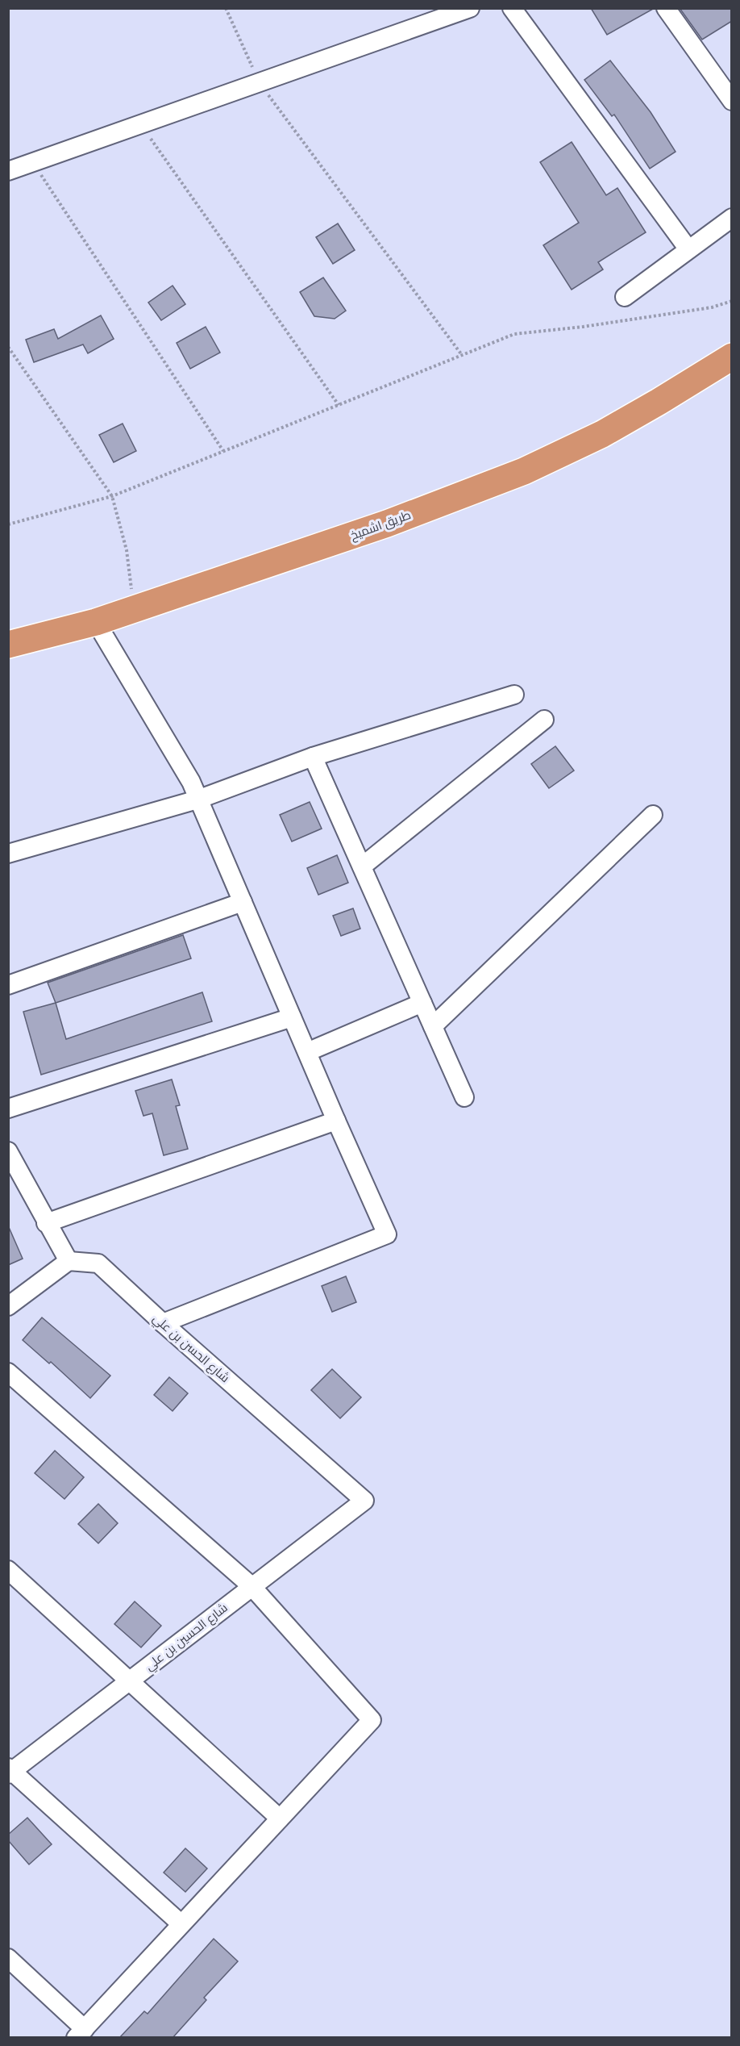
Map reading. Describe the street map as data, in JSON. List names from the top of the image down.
{
  "streets": {
    "highway": ["طريق اشميخ"],
    "street": ["شارع الحسن بن علي", "شارع الحسين بن علي"]
  },
  "crossings": [
    ["شارع الحسن بن علي", "شارع الحسين بن علي"]
  ]
}
